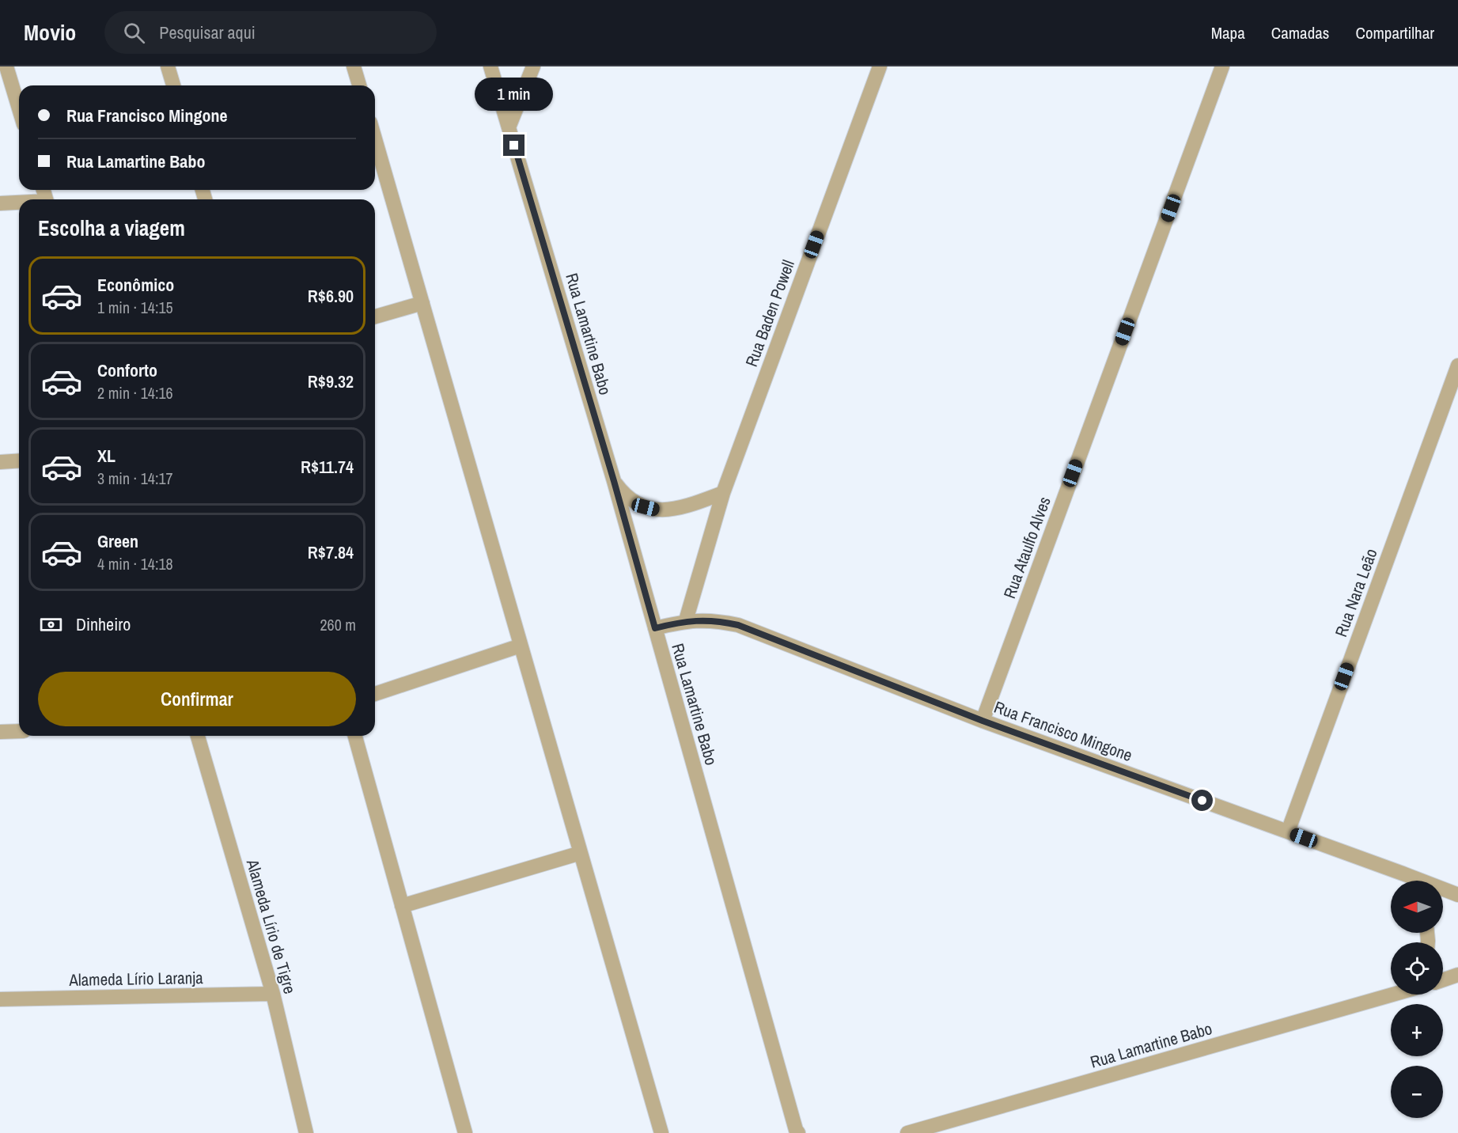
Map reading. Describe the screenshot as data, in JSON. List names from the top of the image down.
{
  "streets": {
    "street": [
      "Rua Baden Powell",
      "Rua Lamartine Babo",
      "Rua Ataulfo Alves",
      "Rua Nara Leão",
      "Rua Francisco Mingone",
      "Alameda Lírio de Tigre",
      "Alameda Lírio Laranja"
    ]
  },
  "crossings": [
    ["Rua Baden Powell", "Rua Francisco Mingone"],
    ["Rua Lamartine Babo", "Rua Francisco Mingone"],
    ["Rua Ataulfo Alves", "Rua Francisco Mingone"],
    ["Rua Nara Leão", "Rua Francisco Mingone"],
    ["Alameda Lírio de Tigre", "Alameda Lírio Laranja"]
  ],
  "north": "left",
  "page": {
    "header": "Movio",
    "search": "Pesquisar aqui",
    "nav": ["Mapa", "Camadas", "Compartilhar"],
    "bubble": "1 min",
    "banner": ["Rua Francisco Mingone", "Rua Lamartine Babo"],
    "heading": "Escolha a viagem",
    "list": [
      {
        "name": "Econômico",
        "note": "1 min · 14:15",
        "value": "R$6.90"
      },
      {
        "name": "Conforto",
        "note": "2 min · 14:16",
        "value": "R$9.32"
      },
      {
        "name": "XL",
        "note": "3 min · 14:17",
        "value": "R$11.74"
      },
      {
        "name": "Green",
        "note": "4 min · 14:18",
        "value": "R$7.84"
      }
    ],
    "pay": ["Dinheiro", "260 m"],
    "buttons": "Confirmar",
    "map_buttons": ["+", "−"]
  }
}
